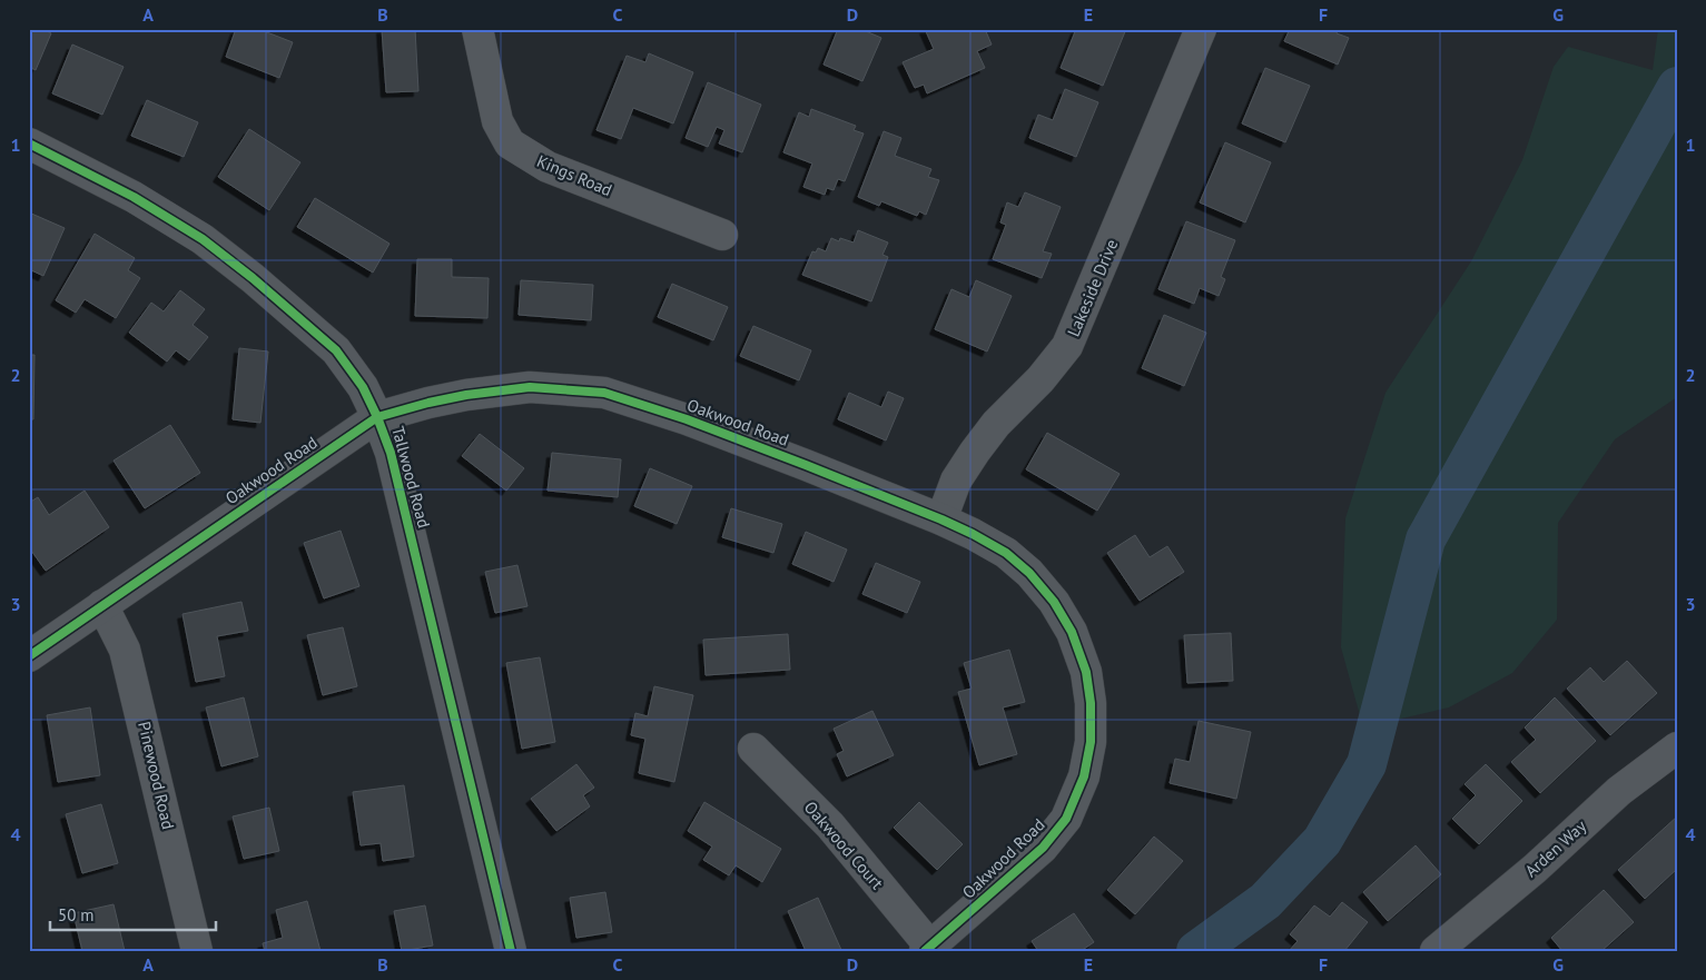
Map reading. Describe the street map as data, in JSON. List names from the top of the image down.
{
  "streets": {
    "street": [
      "Kings Road",
      "Lakeside Drive",
      "Oakwood Road",
      "Tallwood Road",
      "Pinewood Road",
      "Oakwood Court",
      "Arden Way"
    ]
  },
  "crossings": [
    ["Lakeside Drive", "Oakwood Road"],
    ["Oakwood Road", "Tallwood Road"],
    ["Oakwood Road", "Pinewood Road"],
    ["Oakwood Road", "Oakwood Court"]
  ],
  "scale_bar": "50 m",
  "grid": {
    "columns": [
      "A",
      "B",
      "C",
      "D",
      "E",
      "F",
      "G"
    ],
    "rows": [
      "1",
      "2",
      "3",
      "4"
    ]
  }
}
